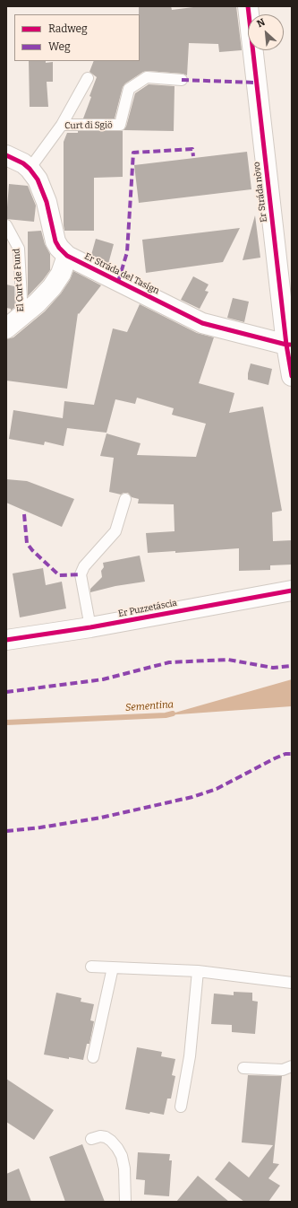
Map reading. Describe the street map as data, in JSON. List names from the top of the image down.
{
  "streets": {
    "street": ["Er Stráda nòvo", "Er Stráda del Tasígn", "Er Puzzetáscia"],
    "lane": ["Curt di Sgiö", "El Curt de Fund"]
  },
  "crossings": [
    ["Curt di Sgiö", "Er Stráda del Tasígn"],
    ["Er Stráda nòvo", "Er Stráda del Tasígn"]
  ],
  "water": ["Sementina"],
  "legend": ["Radweg", "Weg"],
  "north": "top left"
}
